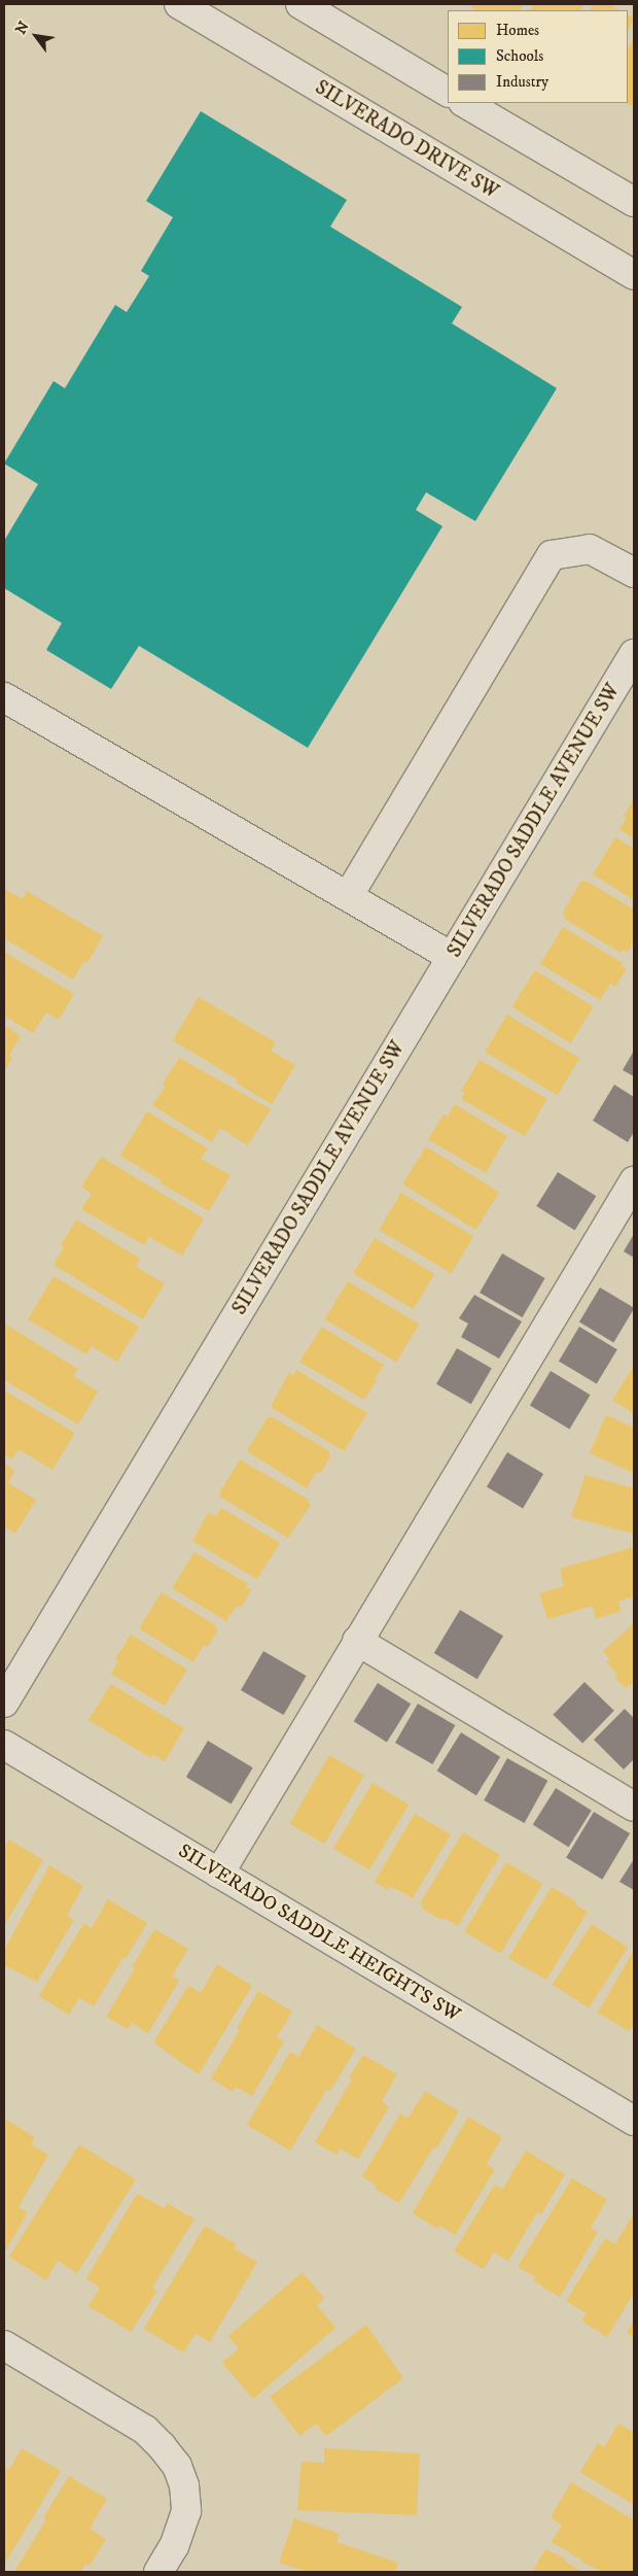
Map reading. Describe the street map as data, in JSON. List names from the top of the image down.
{
  "streets": {
    "street": ["SILVERADO DRIVE SW", "SILVERADO SADDLE AVENUE SW", "SILVERADO SADDLE HEIGHTS SW"]
  },
  "legend": ["Homes", "Schools", "Industry"],
  "north": "top left"
}
